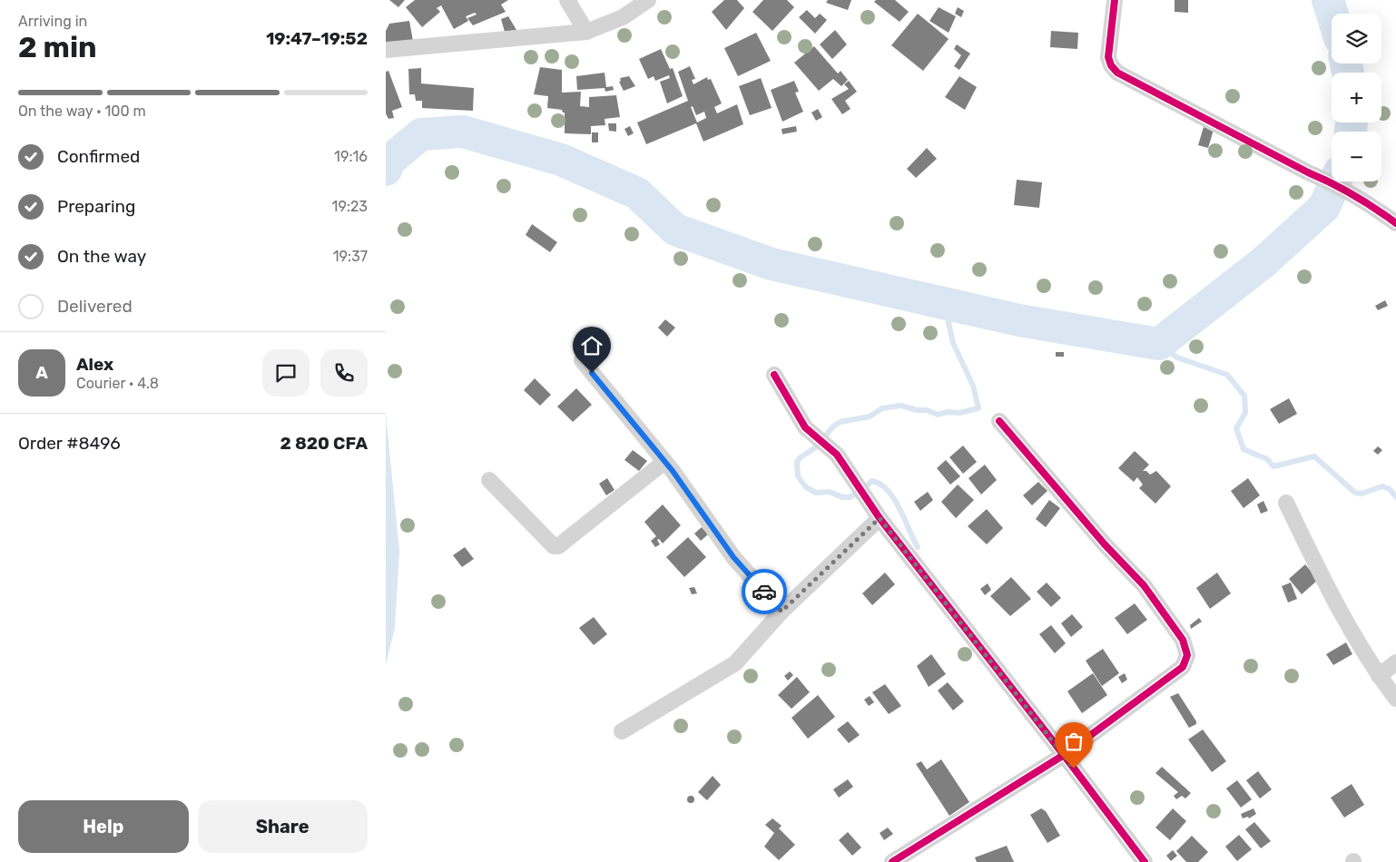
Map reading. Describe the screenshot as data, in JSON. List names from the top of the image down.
{
  "page": {
    "heading": ["2 min", "Arriving in", "19:47–19:52"],
    "panel": [
      "Alex",
      "Courier · 4.8",
      "Order #8496",
      "2 820 CFA"
    ],
    "map_buttons": ["+", "−"],
    "bar": "On the way · 100 m",
    "list": [
      ["Confirmed", "19:16"],
      ["Preparing", "19:23"],
      ["On the way", "19:37"],
      "Delivered"
    ],
    "round": "A",
    "buttons": ["Help", "Share"]
  }
}
